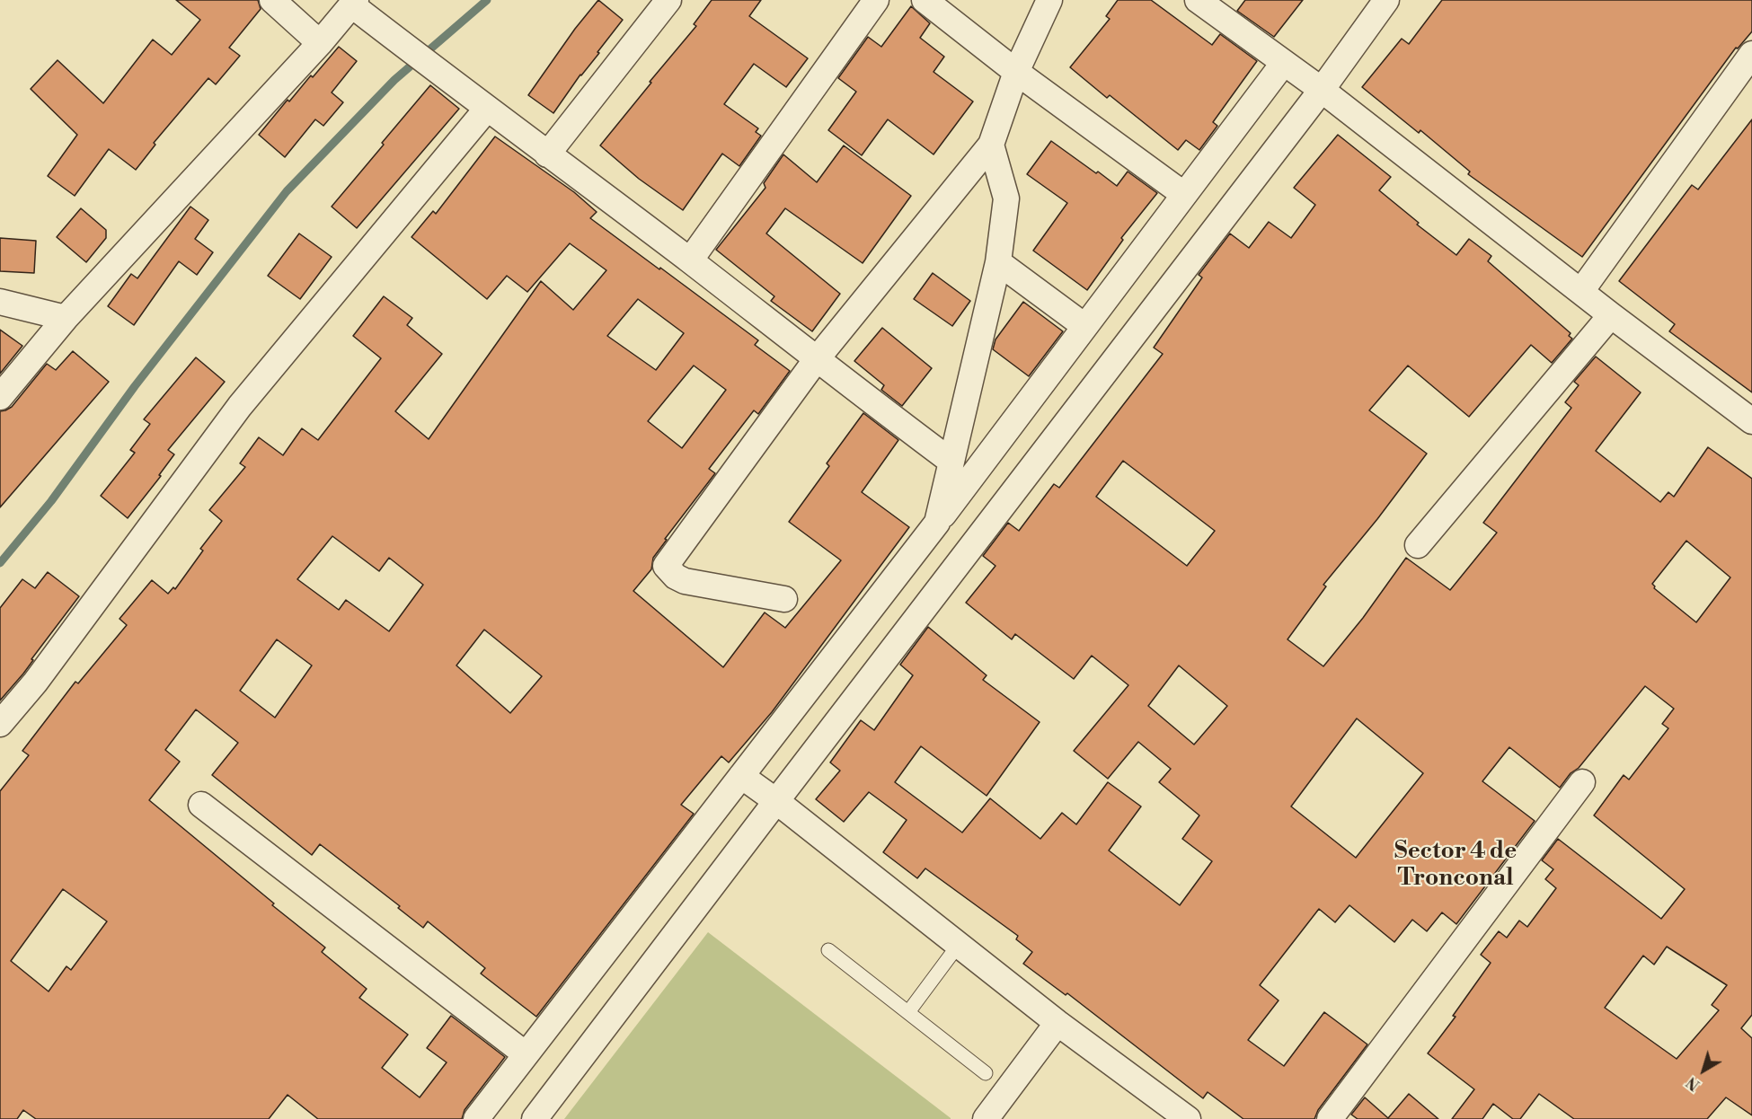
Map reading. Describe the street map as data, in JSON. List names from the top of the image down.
{
  "districts": ["Sector 4 de Tronconal"],
  "north": "bottom left"
}
